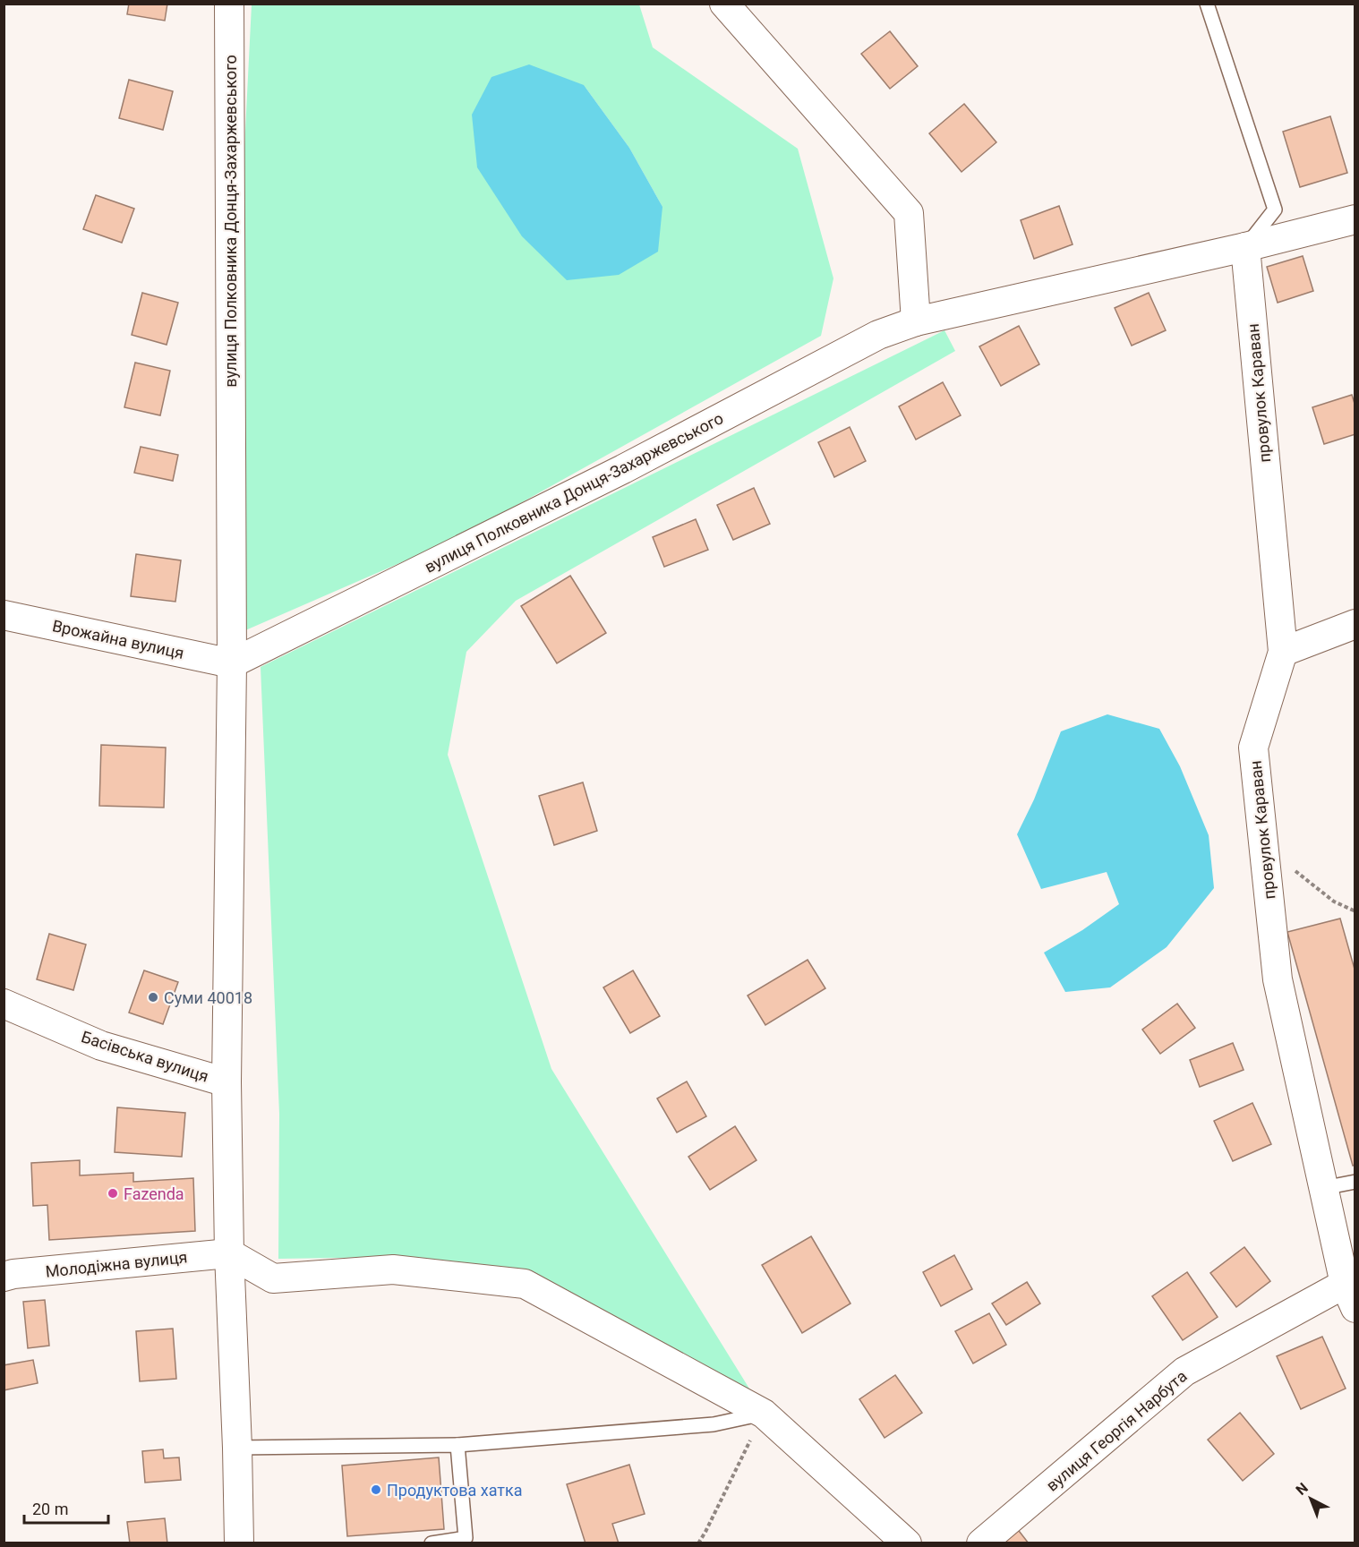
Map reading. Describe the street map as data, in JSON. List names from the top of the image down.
{
  "streets": {
    "street": [
      "вулиця Полковника Донця-Захаржевського",
      "провулок Караван",
      "Врожайна вулиця",
      "Басівська вулиця",
      "Молодіжна вулиця",
      "вулиця Георгія Нарбута"
    ]
  },
  "crossings": [
    ["вулиця Полковника Донця-Захаржевського", "провулок Караван"],
    ["вулиця Полковника Донця-Захаржевського", "Врожайна вулиця"],
    ["вулиця Полковника Донця-Захаржевського", "Басівська вулиця"],
    ["вулиця Полковника Донця-Захаржевського", "Молодіжна вулиця"],
    ["провулок Караван", "вулиця Георгія Нарбута"]
  ],
  "places": ["Суми 40018", "Fazenda", "Продуктова хатка"],
  "scale_bar": "20 m",
  "north": "top left"
}
